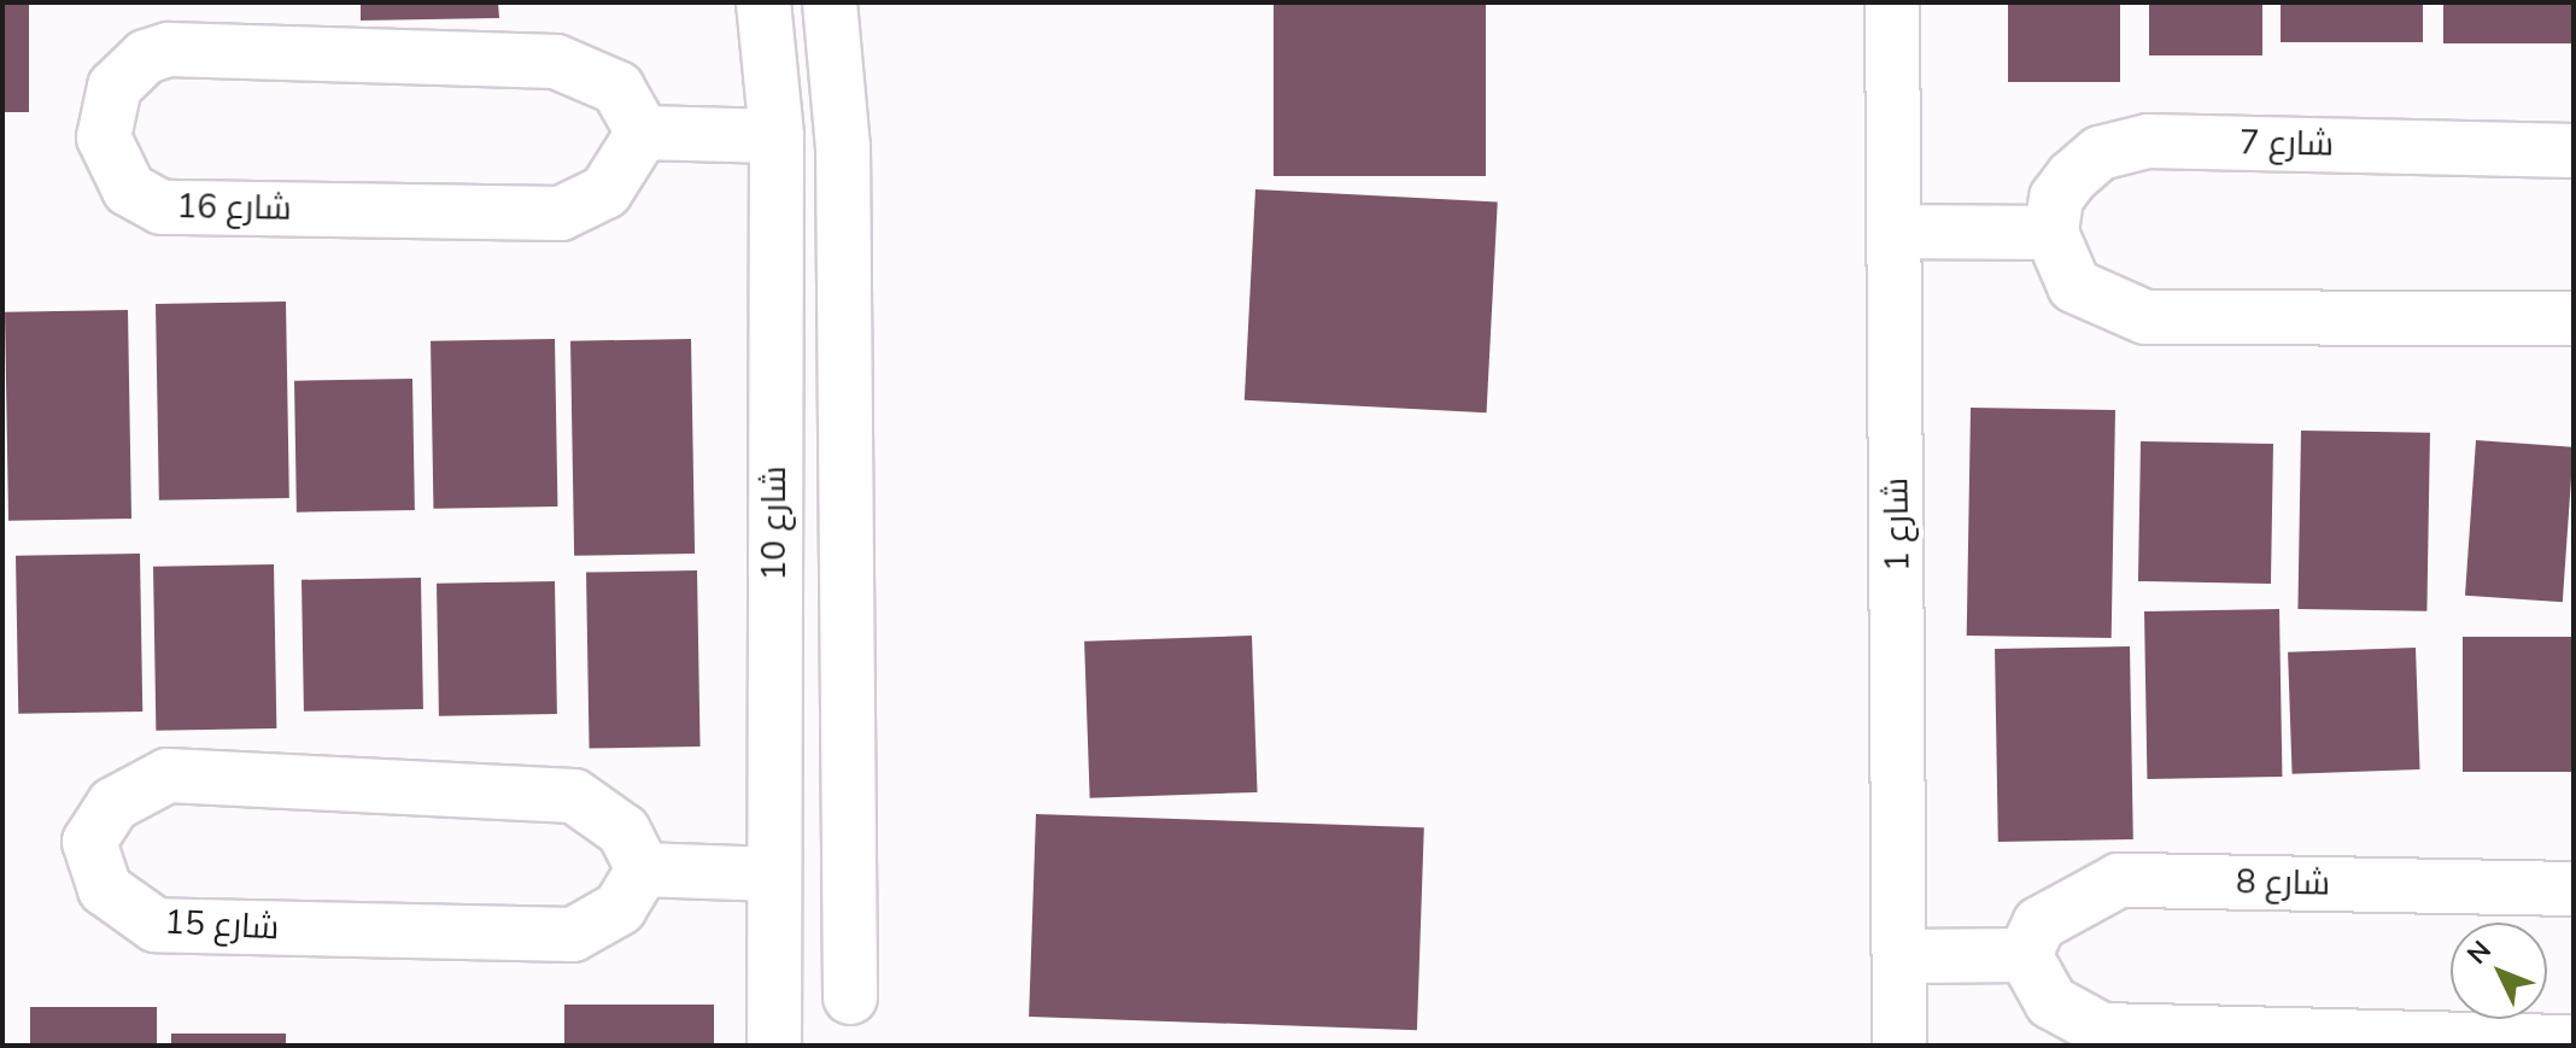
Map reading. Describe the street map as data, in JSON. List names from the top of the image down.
{
  "streets": {
    "street": [
      "شارع 7",
      "شارع 16",
      "شارع 10",
      "شارع 1",
      "شارع 8",
      "شارع 15"
    ]
  },
  "north": "top left"
}
